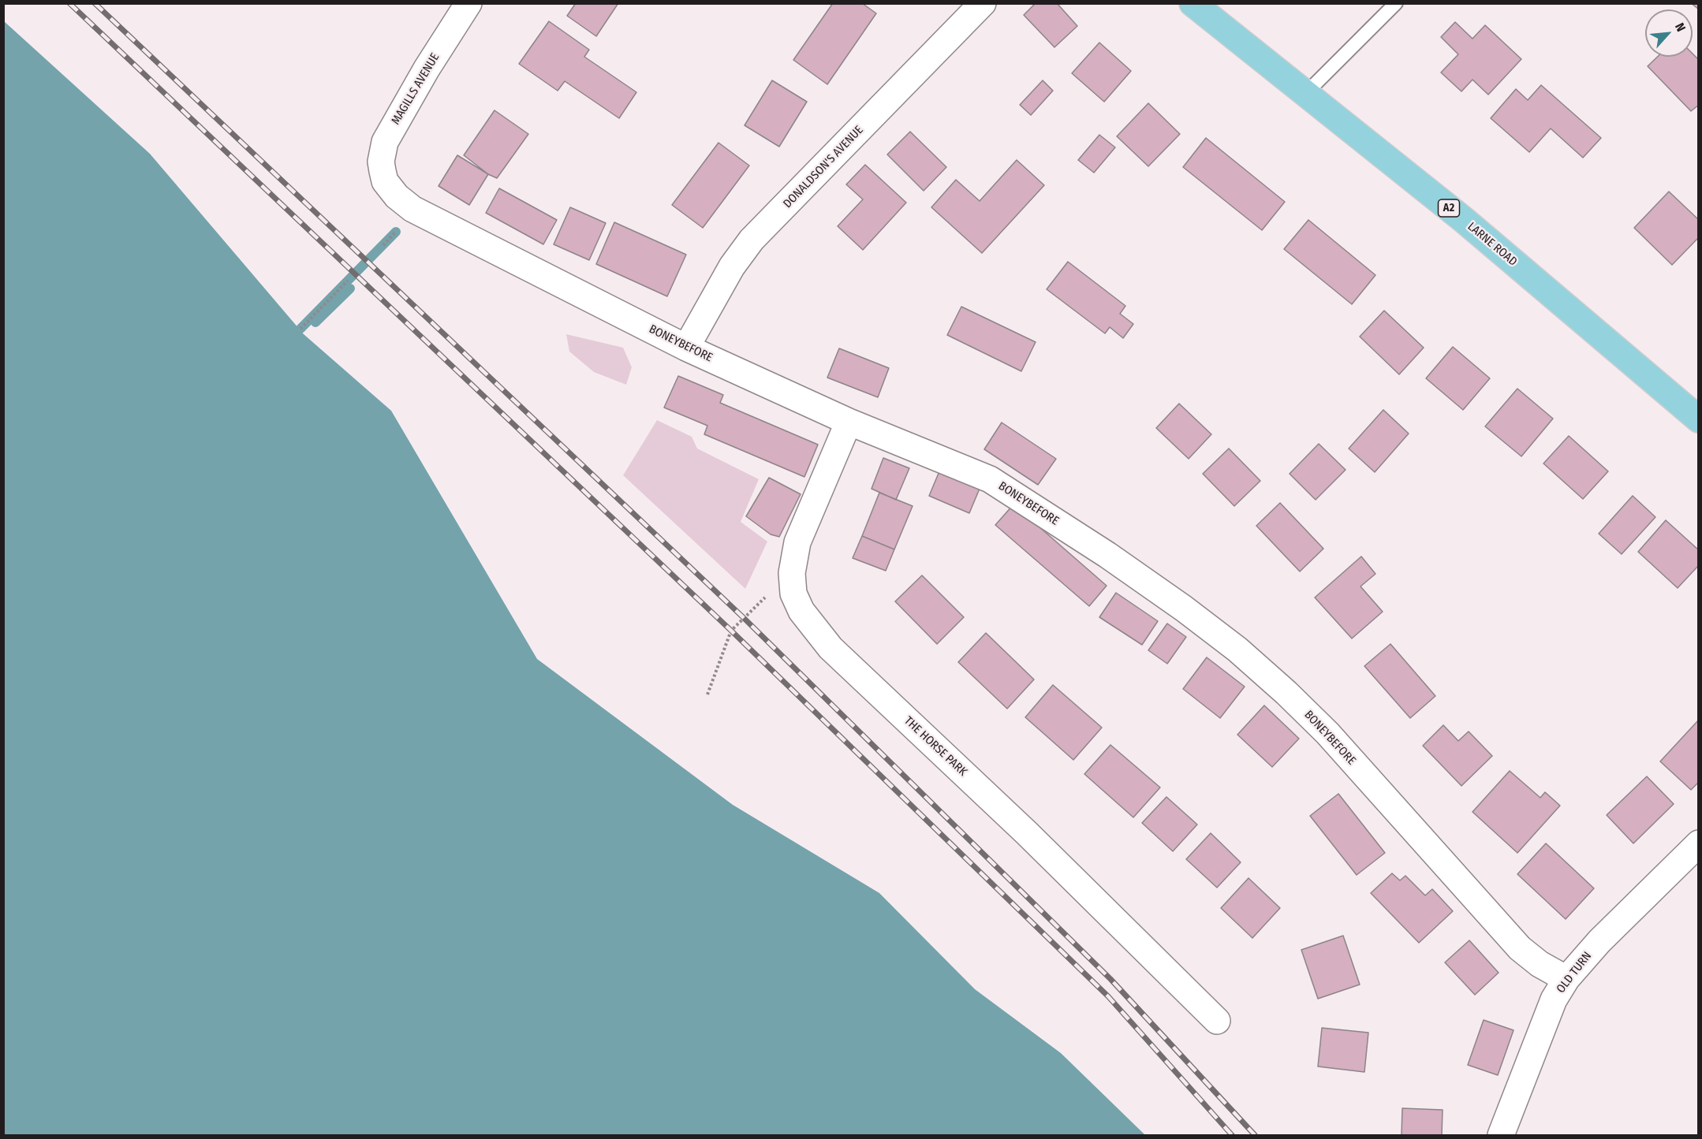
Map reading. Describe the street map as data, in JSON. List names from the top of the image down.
{
  "streets": {
    "main road": ["A2", "LARNE ROAD"],
    "street": [
      "MAGILLS AVENUE",
      "DONALDSON'S AVENUE",
      "BONEYBEFORE",
      "THE HORSE PARK",
      "OLD TURN"
    ]
  },
  "crossings": [
    ["MAGILLS AVENUE", "BONEYBEFORE"],
    ["DONALDSON'S AVENUE", "BONEYBEFORE"],
    ["BONEYBEFORE", "THE HORSE PARK"],
    ["BONEYBEFORE", "OLD TURN"]
  ],
  "north": "top right"
}
